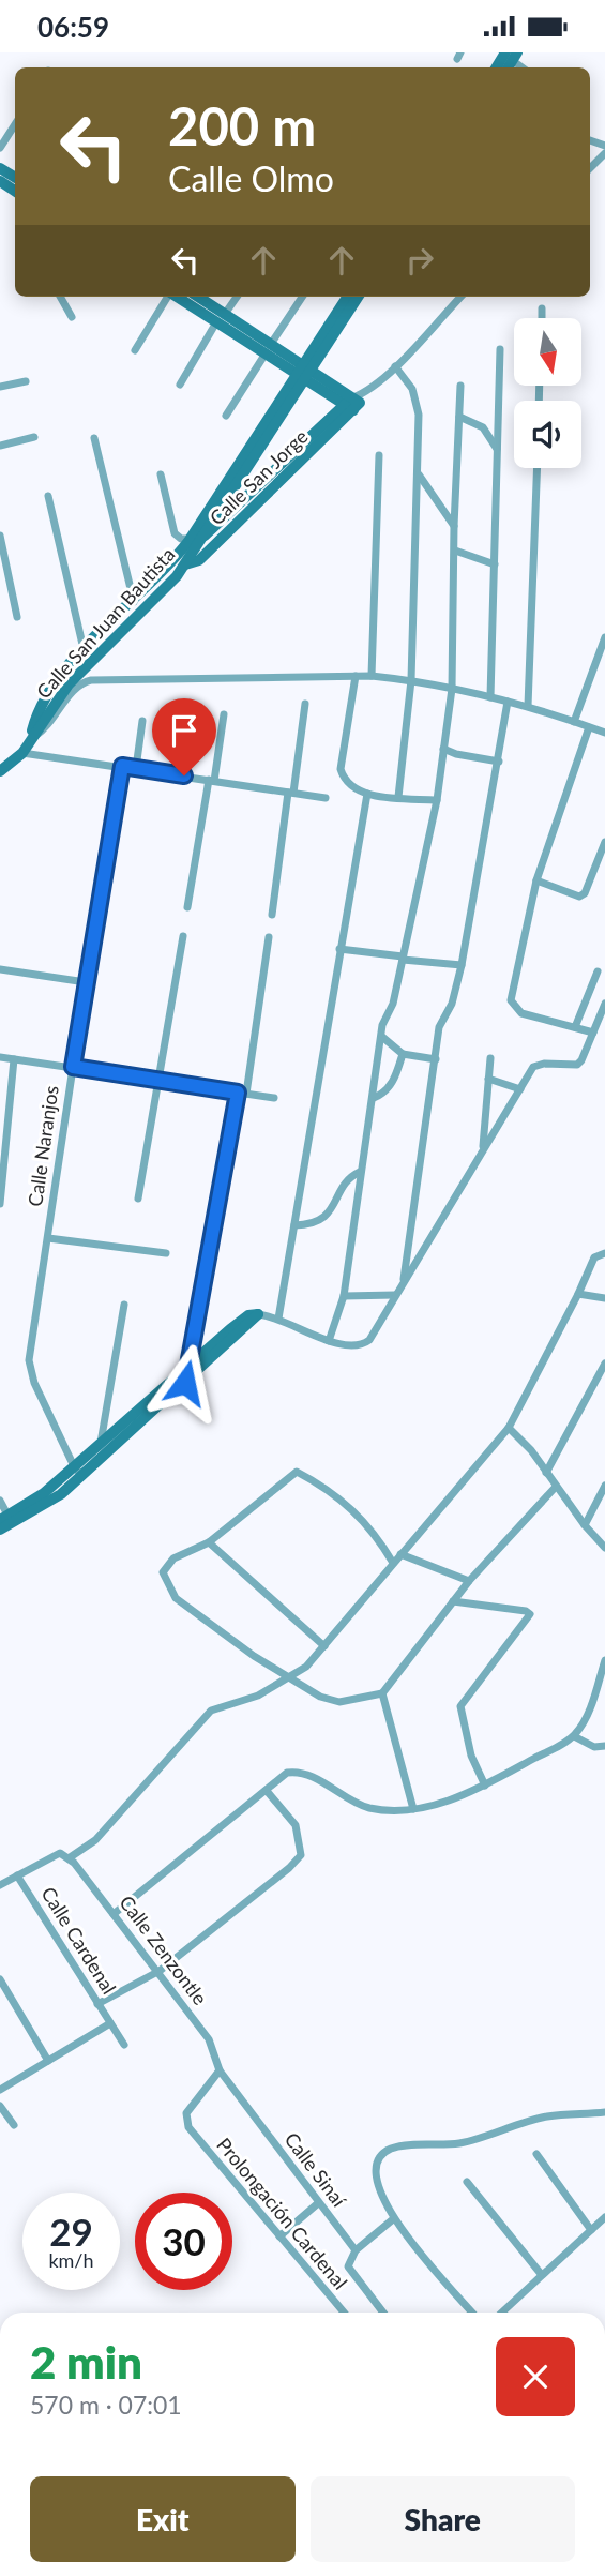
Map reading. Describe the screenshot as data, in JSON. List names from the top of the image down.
{
  "streets": {
    "main road": ["Calle San Jorge", "Calle San Juan Bautista"],
    "street": [
      "Calle Naranjos",
      "Calle Cardenal",
      "Calle Zenzontle",
      "Calle Sinaí",
      "Prolongación Cardenal"
    ]
  },
  "crossings": [
    ["Calle San Jorge", "Calle San Juan Bautista"],
    ["Calle Zenzontle", "Calle Sinaí"],
    ["Calle Zenzontle", "Prolongación Cardenal"],
    ["Calle Sinaí", "Prolongación Cardenal"]
  ],
  "north": "bottom",
  "page": {
    "status": "06:59",
    "turn": ["200 m", "Calle Olmo"],
    "speed": "29 km/h",
    "limit": "30",
    "heading": ["2 min", "570 m · 07:01"],
    "buttons": ["Exit", "Share"]
  }
}
